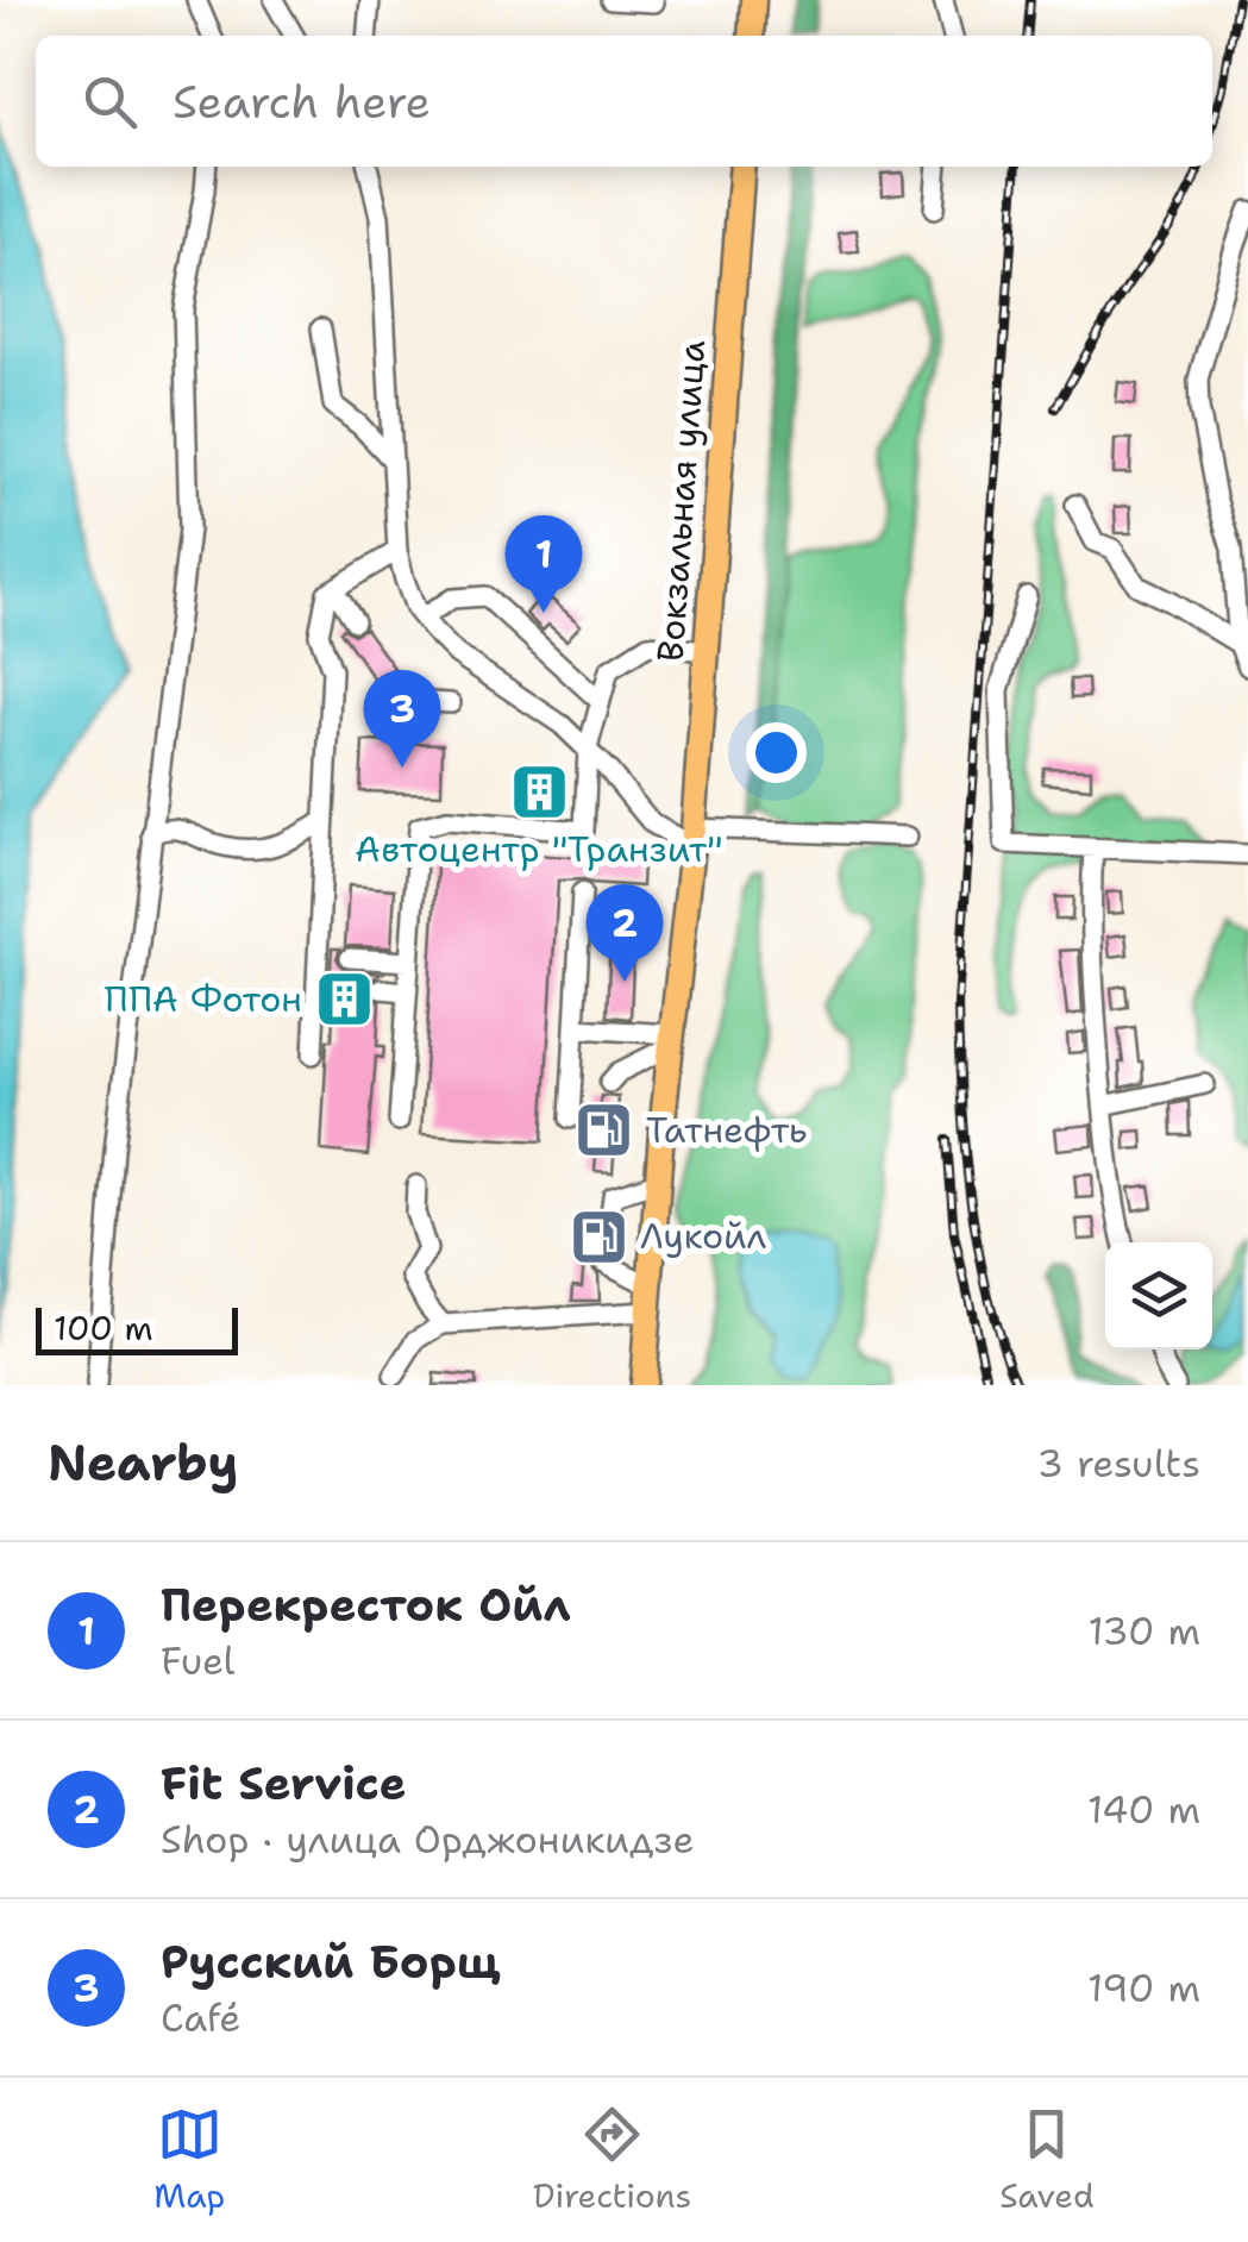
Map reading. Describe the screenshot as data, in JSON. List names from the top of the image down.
{
  "streets": {
    "main road": ["Вокзальная улица"]
  },
  "places": {
    "building": ["Автоцентр \"Транзит\"", "ППА Фотон"],
    "fuel station": ["Татнефть", "Лукойл"]
  },
  "scale_bar": "100 m",
  "page": {
    "search": "Search here",
    "pins": ["1", "3", "2"],
    "scale": "100 m",
    "heading": ["Nearby", "3 results"],
    "list": [
      {
        "mark": "1",
        "name": "Перекресток Ойл",
        "note": "Fuel",
        "value": "130 m"
      },
      {
        "mark": "2",
        "name": "Fit Service",
        "note": "Shop · улица Орджоникидзе",
        "value": "140 m"
      },
      {
        "mark": "3",
        "name": "Русский Борщ",
        "note": "Café",
        "value": "190 m"
      }
    ],
    "nav": ["Map", "Directions", "Saved"]
  }
}
